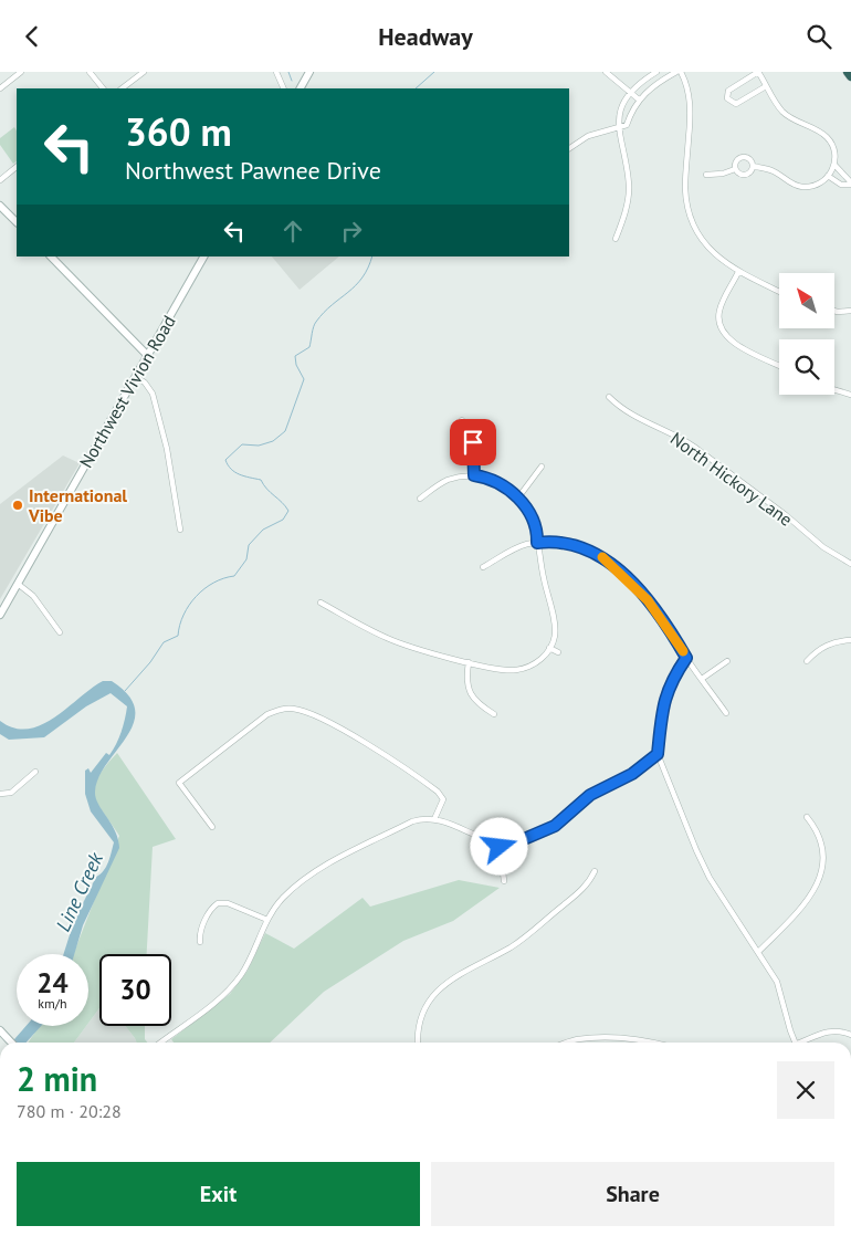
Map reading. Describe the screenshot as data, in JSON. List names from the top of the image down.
{
  "streets": {
    "main road": ["Northwest Vivion Road"],
    "street": ["North Hickory Lane"]
  },
  "water": ["Line Creek"],
  "places": ["International Vibe"],
  "north": "top left",
  "page": {
    "header": "Headway",
    "turn": ["360 m", "Northwest Pawnee Drive"],
    "speed": "24 km/h",
    "limit": "30",
    "heading": ["2 min", "780 m · 20:28"],
    "buttons": ["Exit", "Share"]
  }
}
